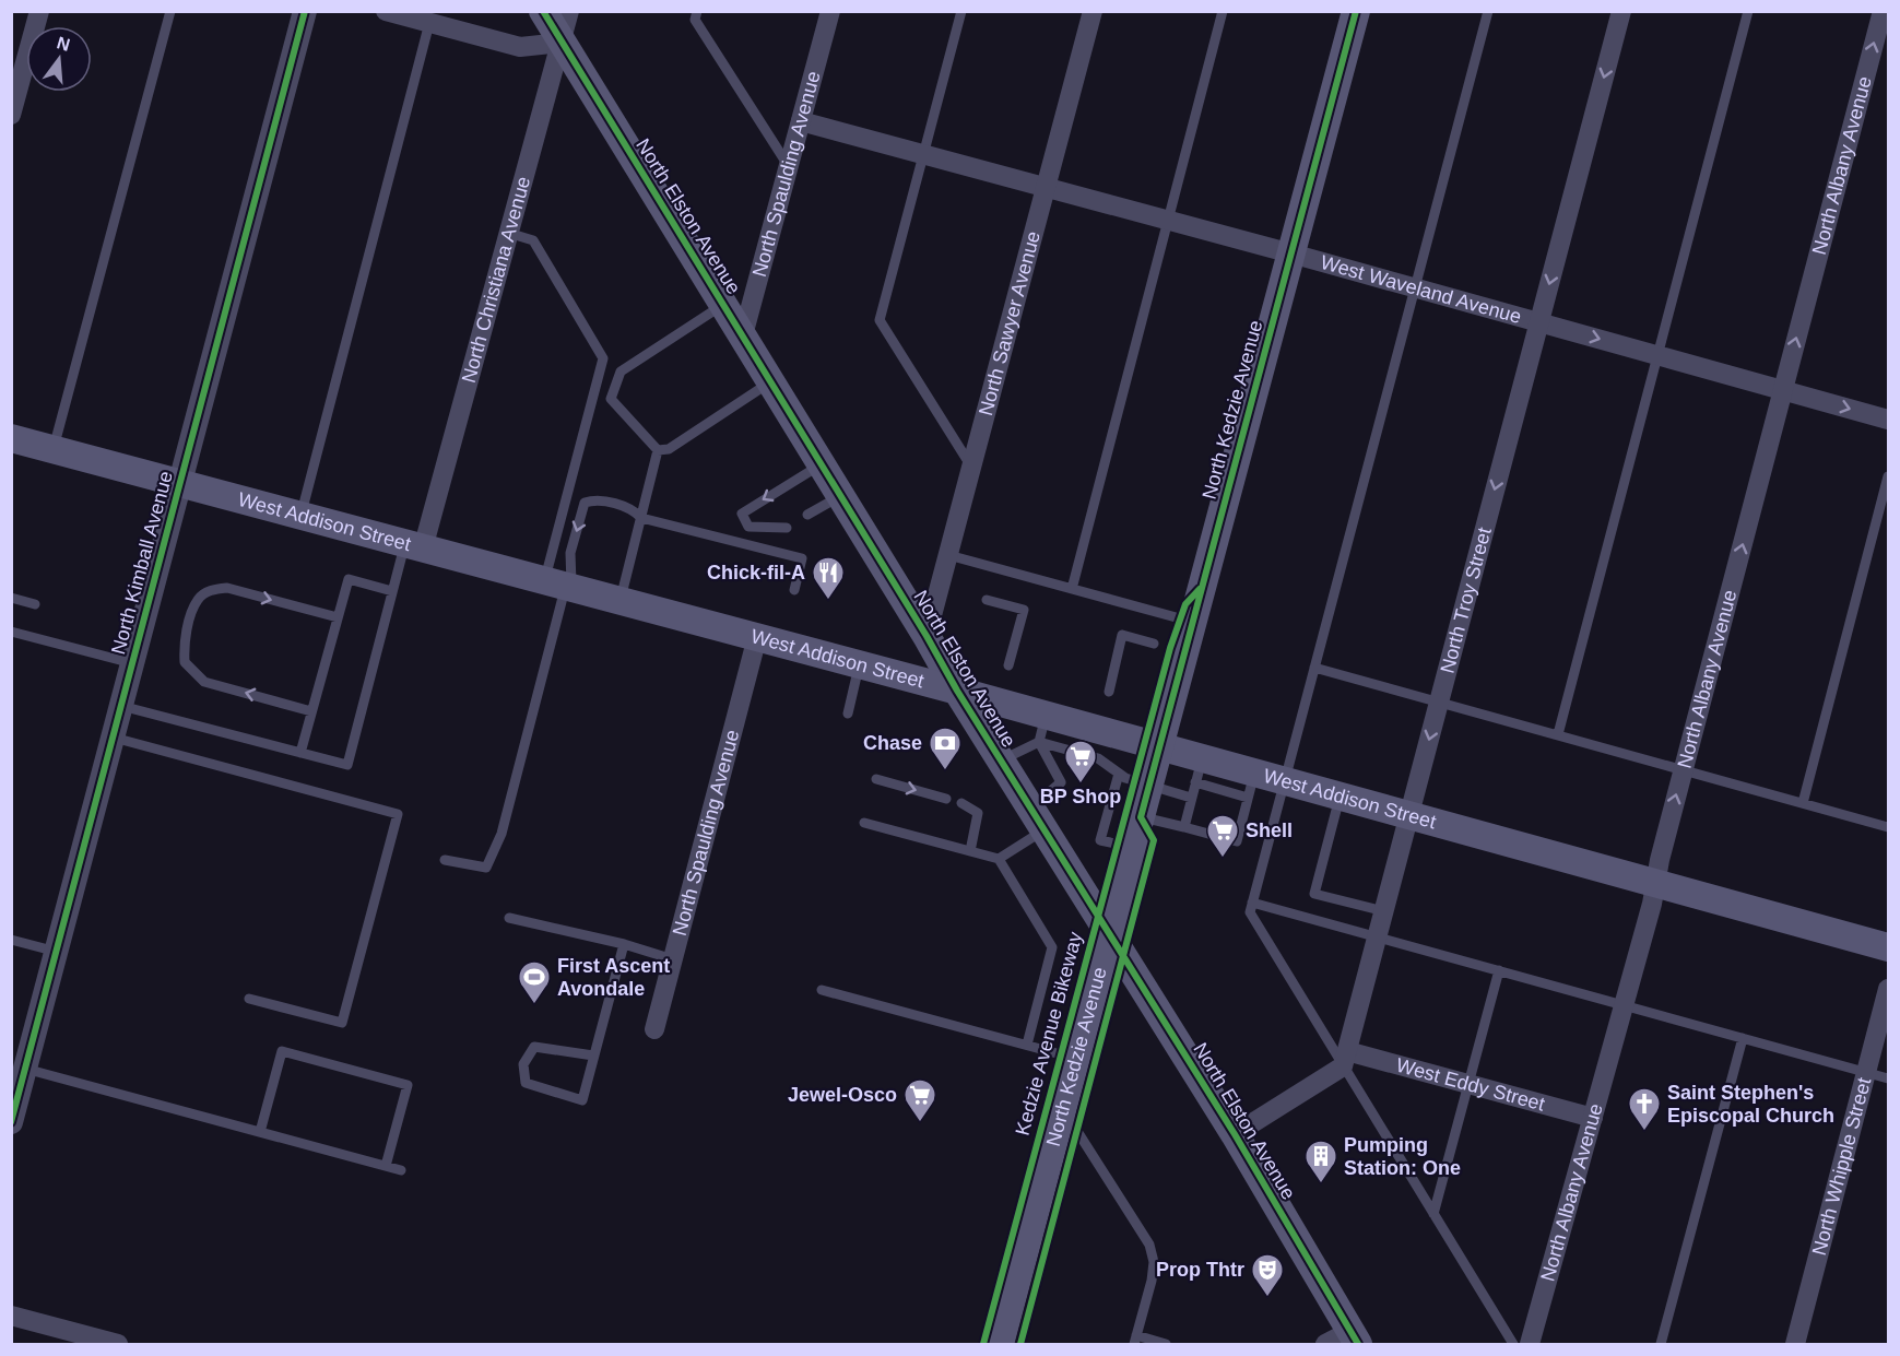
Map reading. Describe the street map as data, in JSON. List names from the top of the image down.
{
  "streets": {
    "main road": ["North Elston Avenue", "North Kedzie Avenue", "West Addison Street"],
    "street": [
      "North Albany Avenue",
      "North Spaulding Avenue",
      "North Christiana Avenue",
      "West Waveland Avenue",
      "North Sawyer Avenue",
      "North Kimball Avenue",
      "North Troy Street",
      "West Eddy Street",
      "North Whipple Street"
    ],
    "cycle path": ["Kedzie Avenue Bikeway"]
  },
  "crossings": [
    ["North Albany Avenue", "West Waveland Avenue"],
    ["North Albany Avenue", "West Addison Street"],
    ["North Albany Avenue", "West Eddy Street"],
    ["North Spaulding Avenue", "North Elston Avenue"],
    ["North Spaulding Avenue", "West Waveland Avenue"],
    ["North Spaulding Avenue", "West Addison Street"],
    ["North Elston Avenue", "North Christiana Avenue"],
    ["North Elston Avenue", "North Sawyer Avenue"],
    ["North Elston Avenue", "North Kedzie Avenue"],
    ["North Elston Avenue", "West Addison Street"],
    ["North Christiana Avenue", "West Addison Street"],
    ["West Waveland Avenue", "North Sawyer Avenue"],
    ["West Waveland Avenue", "North Kedzie Avenue"],
    ["West Waveland Avenue", "North Troy Street"],
    ["North Kedzie Avenue", "West Addison Street"],
    ["West Addison Street", "North Kimball Avenue"],
    ["West Addison Street", "North Troy Street"],
    ["North Troy Street", "West Eddy Street"]
  ],
  "one_way": ["North Albany Avenue", "North Troy Street"],
  "places": {
    "restaurant": ["Chick-fil-A"],
    "bank": ["Chase"],
    "supermarket": ["BP Shop", "Shell", "Jewel-Osco"],
    "sports": ["First Ascent Avondale"],
    "church": ["Saint Stephen's Episcopal Church"],
    "building": ["Pumping Station: One"],
    "theatre": ["Prop Thtr"]
  },
  "north": "top"
}
